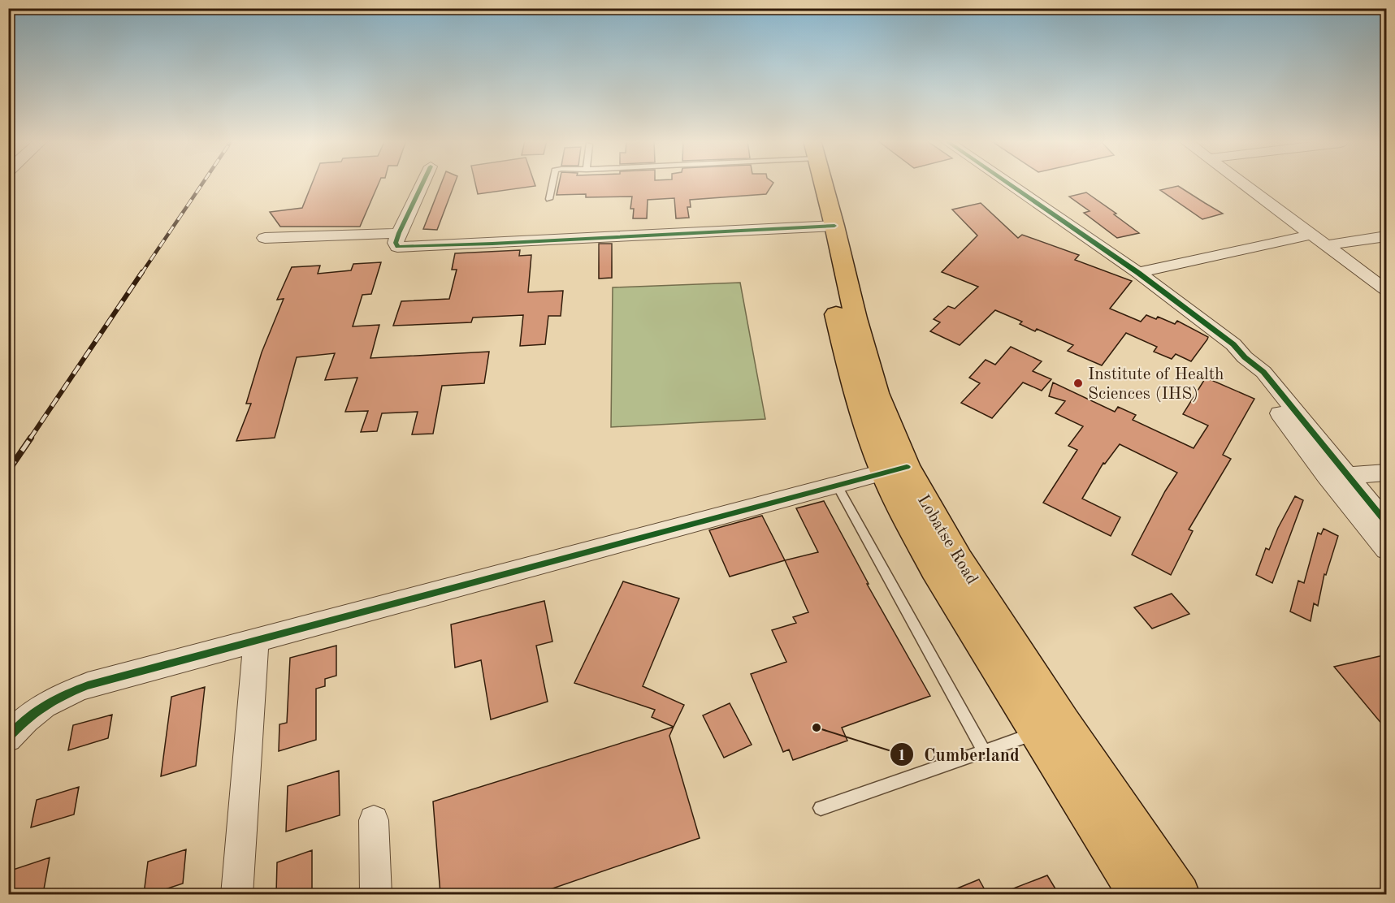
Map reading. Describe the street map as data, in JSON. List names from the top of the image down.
{
  "streets": {
    "highway": ["Lobatse Road"]
  },
  "places": ["Institute of Health Sciences (IHS)", "Cumberland"]
}
